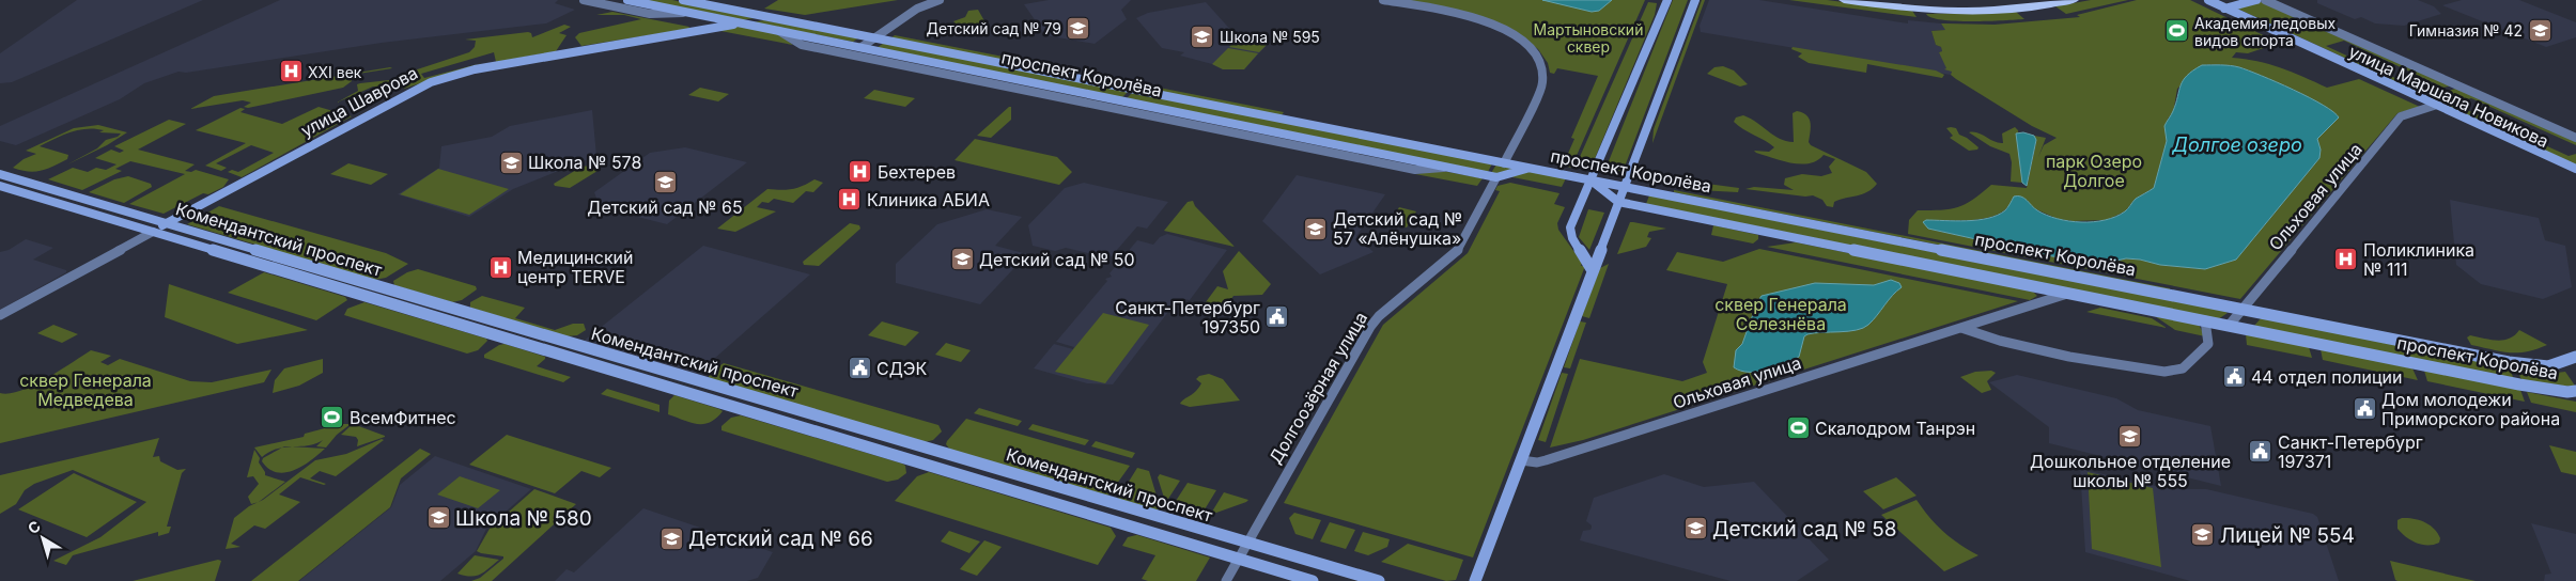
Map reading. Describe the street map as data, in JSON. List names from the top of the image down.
{
  "streets": {
    "street": [
      "проспект Королёва",
      "улица Маршала Новикова",
      "улица Шаврова",
      "Ольховая улица",
      "Комендантский проспект",
      "Долгоозёрная улица"
    ]
  },
  "crossings": [
    ["проспект Королёва", "улица Шаврова"],
    ["проспект Королёва", "Ольховая улица"],
    ["проспект Королёва", "Долгоозёрная улица"],
    ["улица Маршала Новикова", "Ольховая улица"],
    ["улица Шаврова", "Комендантский проспект"],
    ["Комендантский проспект", "Долгоозёрная улица"]
  ],
  "water": ["Долгое озеро"],
  "parks": [
    "Мартыновский сквер",
    "парк Озеро Долгое",
    "сквер Генерала Селезнёва",
    "сквер Генерала Медведева"
  ],
  "places": {
    "school or university": [
      "Детский сад № 79",
      "Гимназия № 42",
      "Школа № 595",
      "Школа № 578",
      "Детский сад № 65",
      "Детский сад № 57 «Алёнушка»",
      "Детский сад № 50",
      "Дошкольное отделение школы № 555",
      "Школа № 580",
      "Детский сад № 58",
      "Лицей № 554",
      "Детский сад № 66"
    ],
    "sports": ["Академия ледовых видов спорта", "ВсемФитнес", "Скалодром Танрэн"],
    "hospital": [
      "XXI век",
      "Бехтерев",
      "Клиника АБИА",
      "Поликлиника № 111",
      "Медицинский центр TERVE"
    ],
    "public building": [
      "Санкт-Петербург 197350",
      "СДЭК",
      "44 отдел полиции",
      "Дом молодежи Приморского района",
      "Санкт-Петербург 197371"
    ]
  },
  "north": "top left"
}
